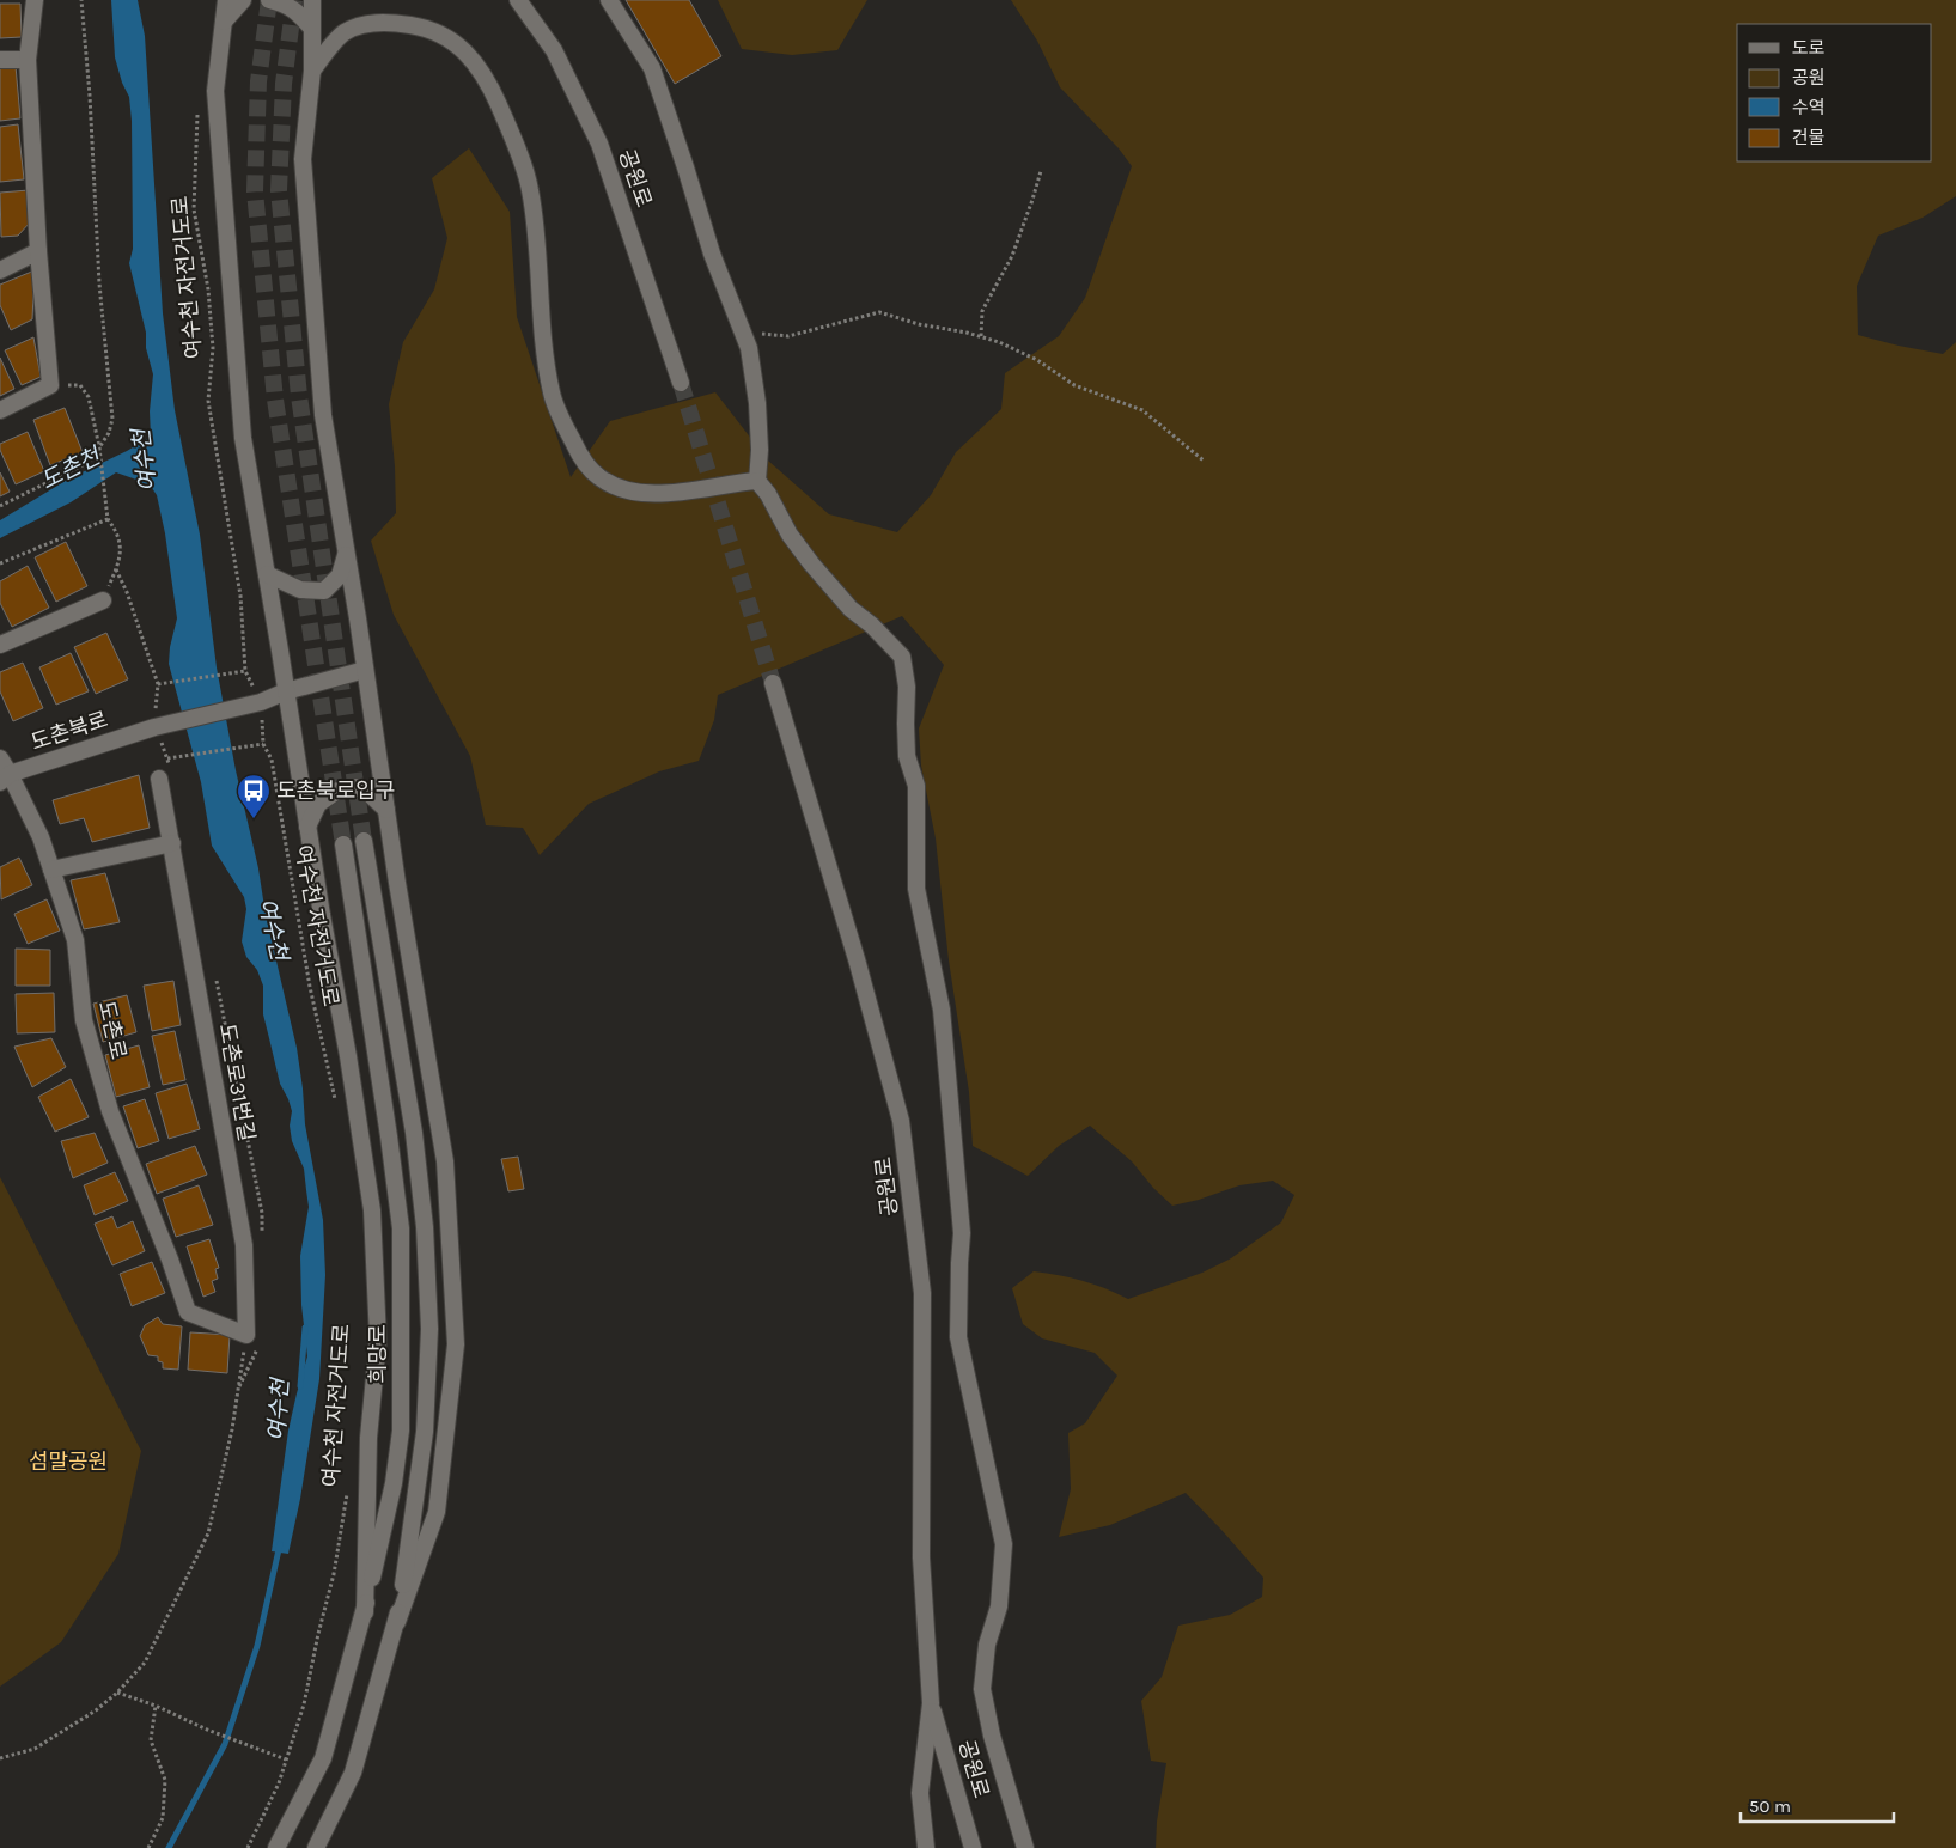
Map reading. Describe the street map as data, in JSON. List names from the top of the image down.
{
  "streets": {
    "main road": [
      "공원로",
      "도촌북로",
      "도촌로",
      "도촌로31번길",
      "희망로"
    ],
    "path": ["여수천 자전거도로"]
  },
  "crossings": [
    ["여수천 자전거도로", "도촌북로"],
    ["도촌북로", "도촌로"],
    ["도촌로", "도촌로31번길"]
  ],
  "water": ["여수천", "도촌천"],
  "parks": ["섬말공원"],
  "places": {
    "bus stop": ["도촌북로입구"]
  },
  "legend": [
    "도로",
    "공원",
    "수역",
    "건물"
  ],
  "scale_bar": "50 m"
}
